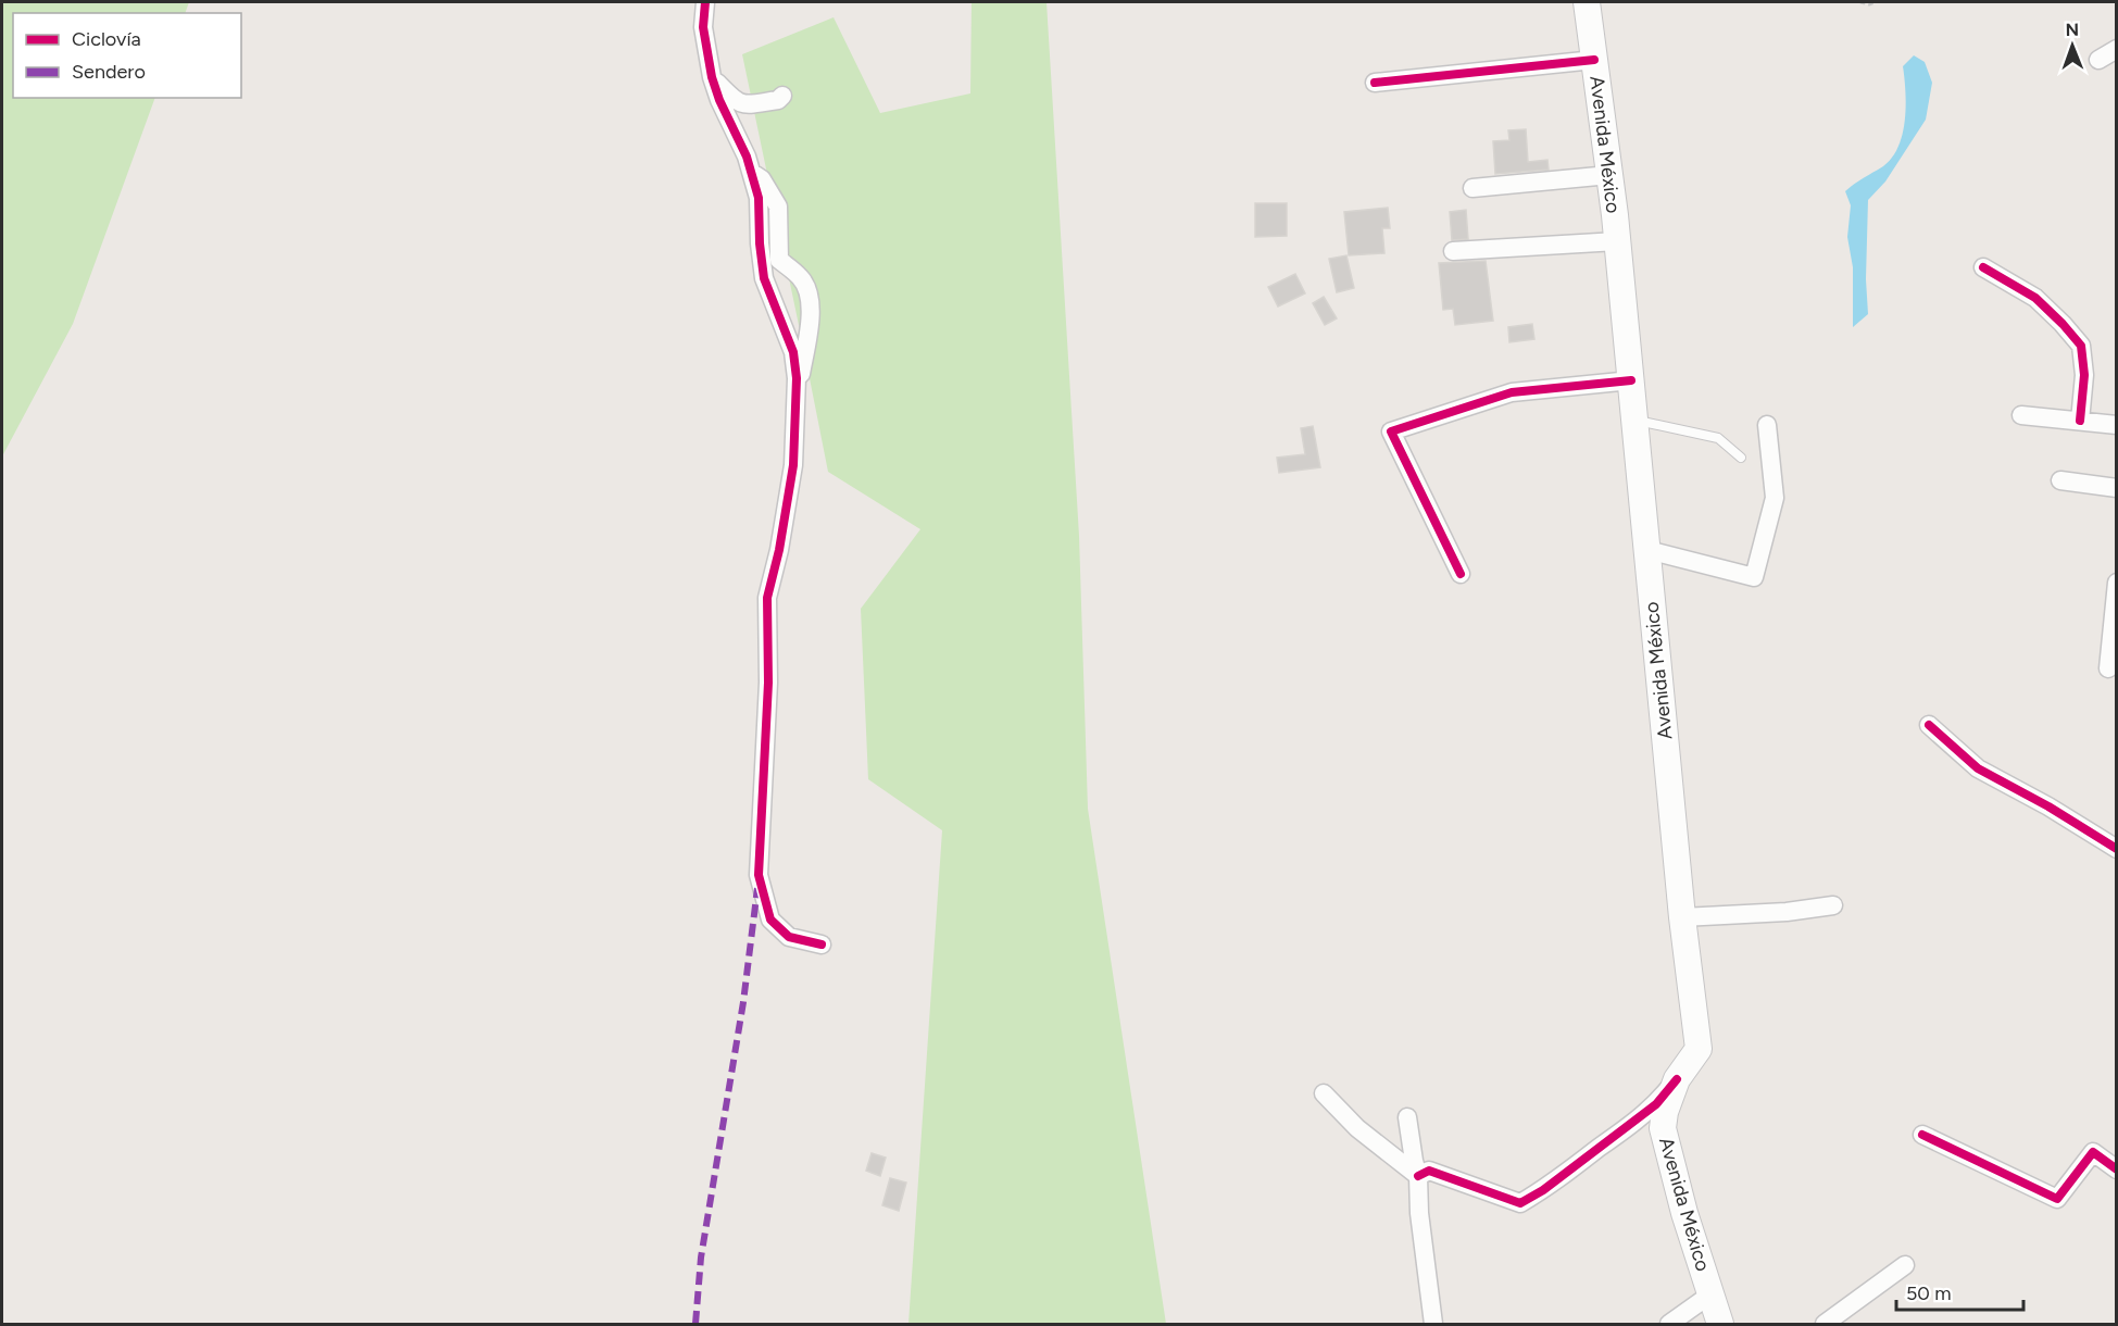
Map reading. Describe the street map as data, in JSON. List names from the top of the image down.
{
  "streets": {
    "main road": ["Avenida México"]
  },
  "legend": ["Ciclovía", "Sendero"],
  "scale_bar": "50 m",
  "north": "top"
}
